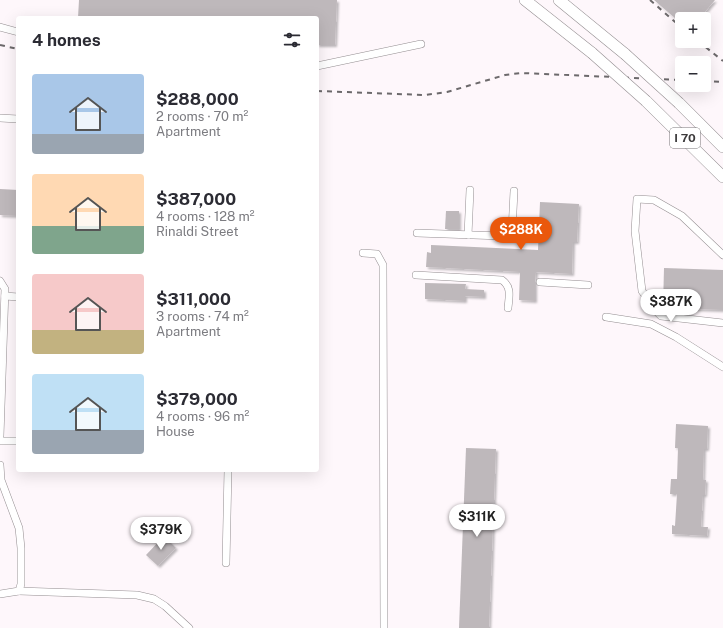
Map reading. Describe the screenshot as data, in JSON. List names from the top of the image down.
{
  "streets": {
    "highway": ["I 70"]
  },
  "page": {
    "map_buttons": ["+", "−"],
    "heading": "4 homes",
    "list": [
      {
        "name": "$288,000",
        "note": "2 rooms · 70 m² · Apartment"
      },
      {
        "name": "$387,000",
        "note": "4 rooms · 128 m² · Rinaldi Street"
      },
      {
        "name": "$311,000",
        "note": "3 rooms · 74 m² · Apartment"
      },
      {
        "name": "$379,000",
        "note": "4 rooms · 96 m² · House"
      }
    ],
    "price": [
      "$288K",
      "$387K",
      "$311K",
      "$379K"
    ]
  }
}
